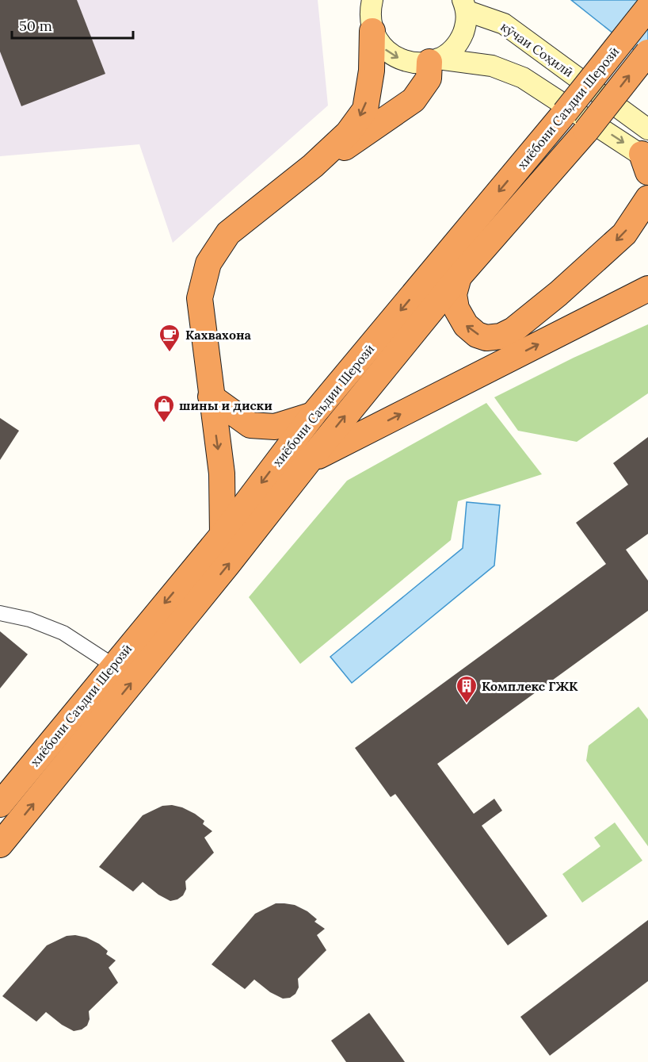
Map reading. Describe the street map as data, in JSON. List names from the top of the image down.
{
  "streets": {
    "highway": ["хиёбони Саъдии Шерозӣ"],
    "main road": ["кӯчаи Соҳилӣ"]
  },
  "places": {
    "cafe": ["Кахвахона"],
    "shop": ["шины и диски"],
    "building": ["Комплекс ГЖК"]
  },
  "scale_bar": "50 m"
}
